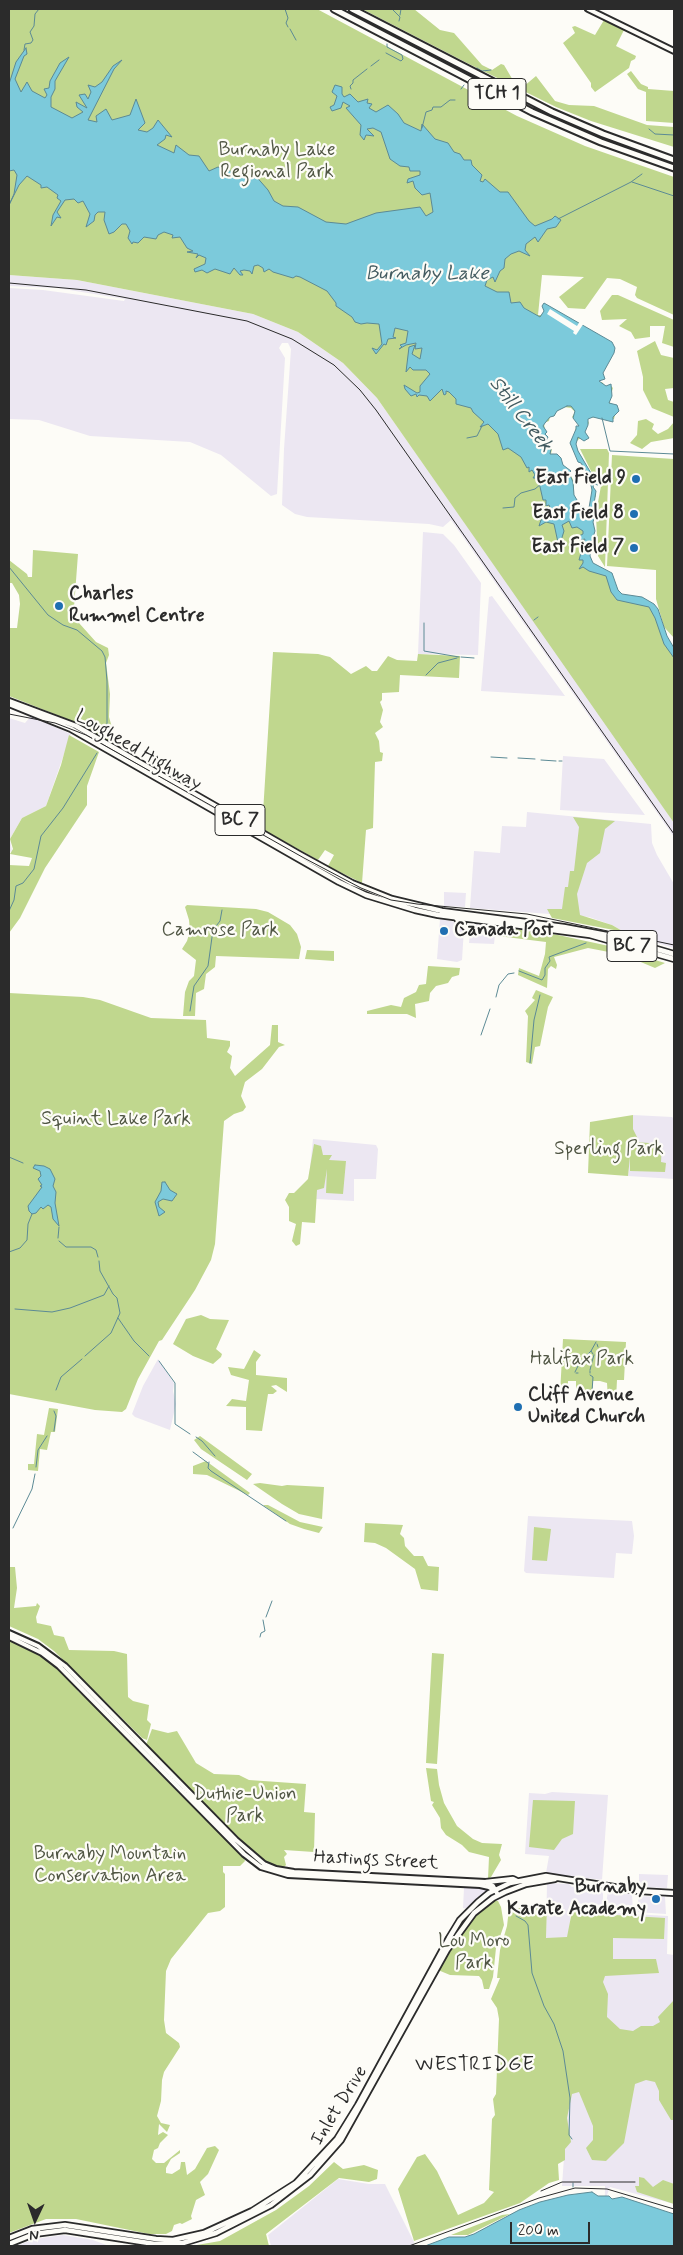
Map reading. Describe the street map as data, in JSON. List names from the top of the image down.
{
  "streets": {
    "highway": ["TCH 1"],
    "main road": [
      "Lougheed Highway",
      "BC 7",
      "Hastings Street",
      "Inlet Drive"
    ]
  },
  "crossings": [
    ["Hastings Street", "Inlet Drive"]
  ],
  "districts": ["WESTRIDGE"],
  "water": ["Burnaby Lake", "Still Creek"],
  "parks": [
    "Burnaby Lake Regional Park",
    "Camrose Park",
    "Squint Lake Park",
    "Sperling Park",
    "Halifax Park",
    "Duthie-Union Park",
    "Burnaby Mountain Conservation Area",
    "Lou Moro Park"
  ],
  "places": [
    "East Field 9",
    "East Field 8",
    "East Field 7",
    "Charles Rummel Centre",
    "Canada Post",
    "Cliff Avenue United Church",
    "Burnaby Karate Academy"
  ],
  "scale_bar": "200 m",
  "north": "bottom"
}
